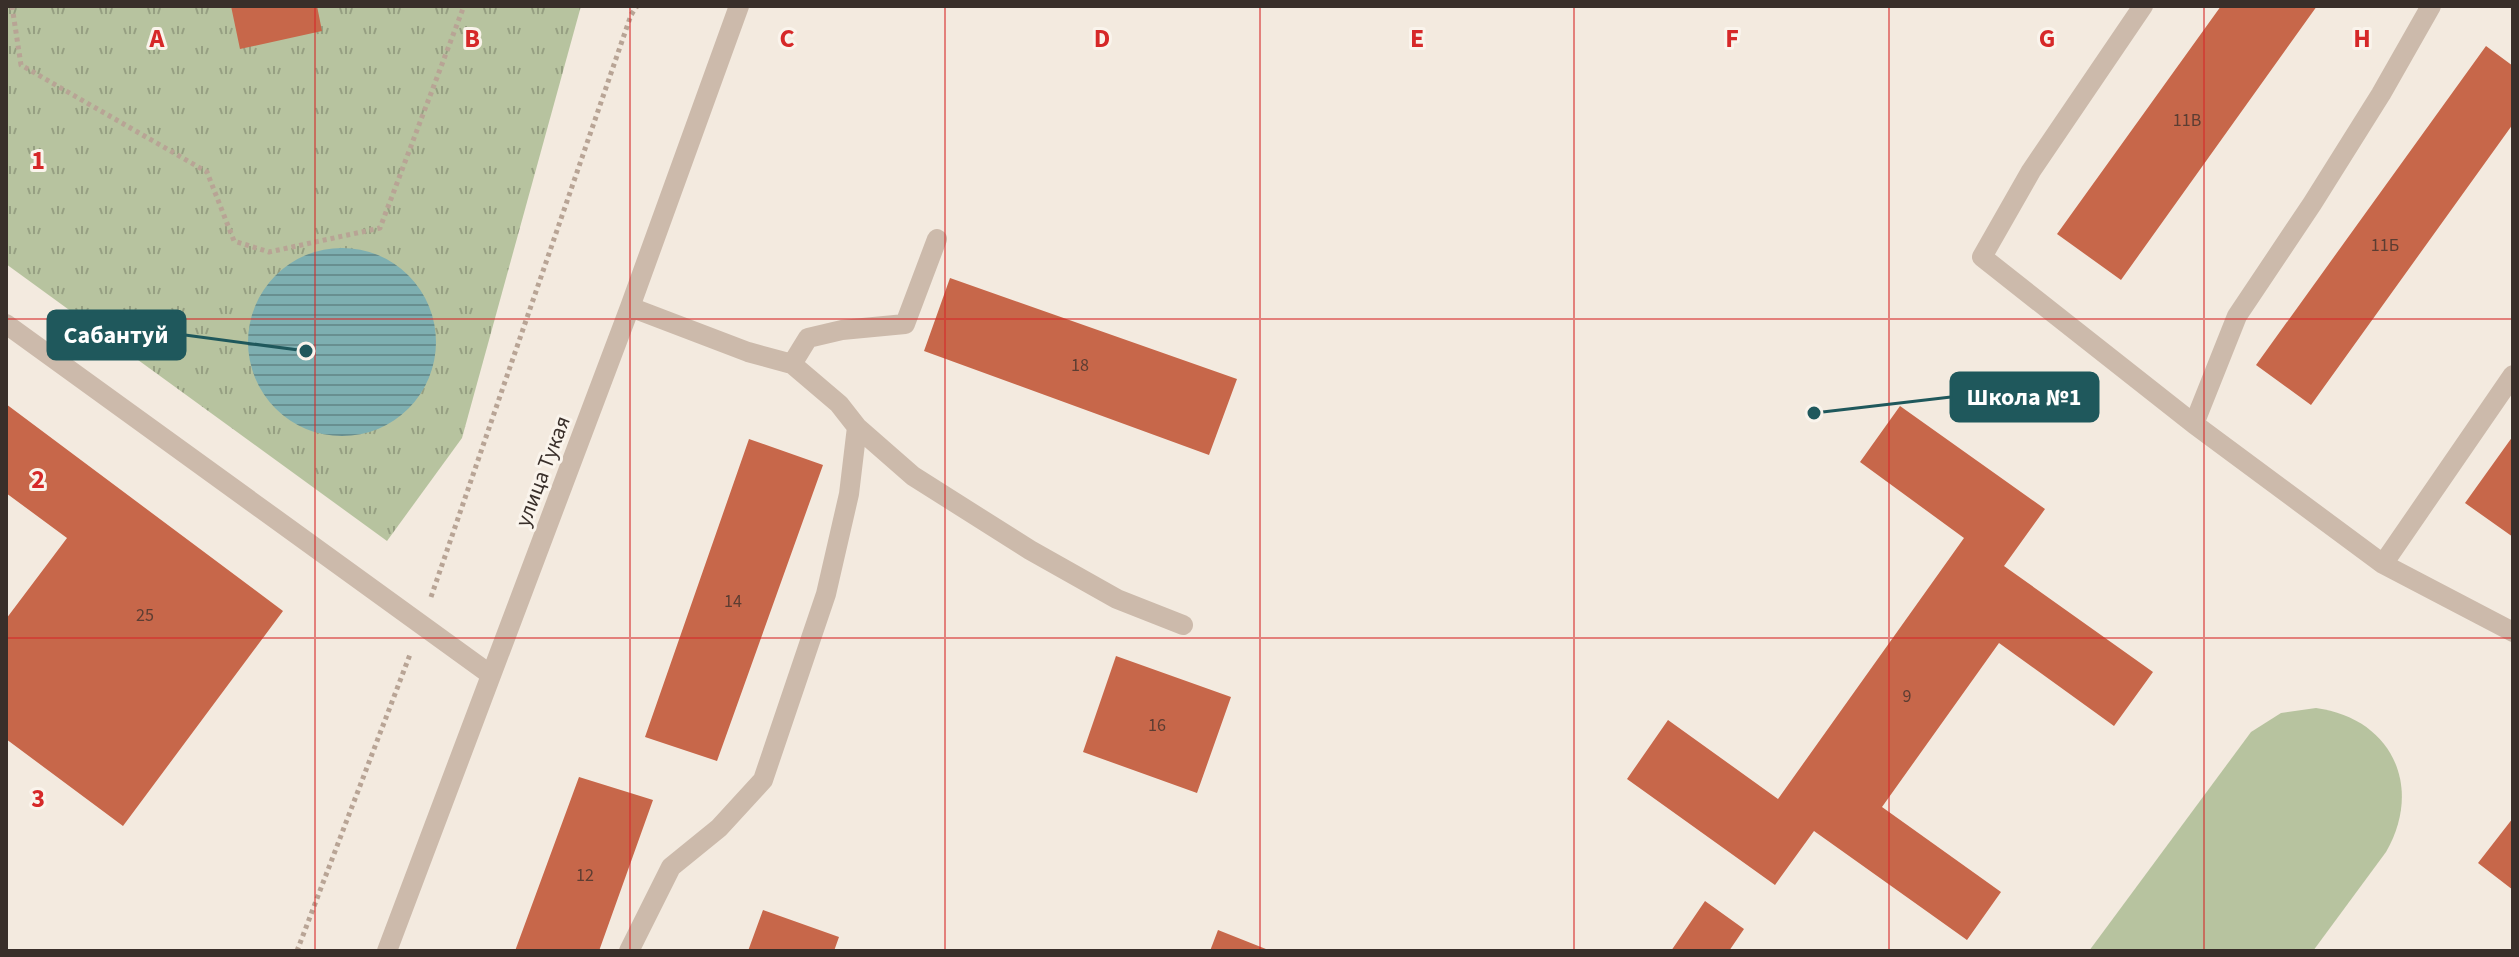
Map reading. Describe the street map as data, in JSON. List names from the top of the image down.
{
  "streets": {
    "street": ["улица Тукая"]
  },
  "places": ["Сабантуй", "Школа №1"],
  "house_numbers": [
    "11В",
    "11Б",
    "18",
    "14",
    "25",
    "9",
    "16",
    "12"
  ],
  "grid": {
    "columns": [
      "A",
      "B",
      "C",
      "D",
      "E",
      "F",
      "G",
      "H"
    ],
    "rows": ["1", "2", "3"]
  }
}
